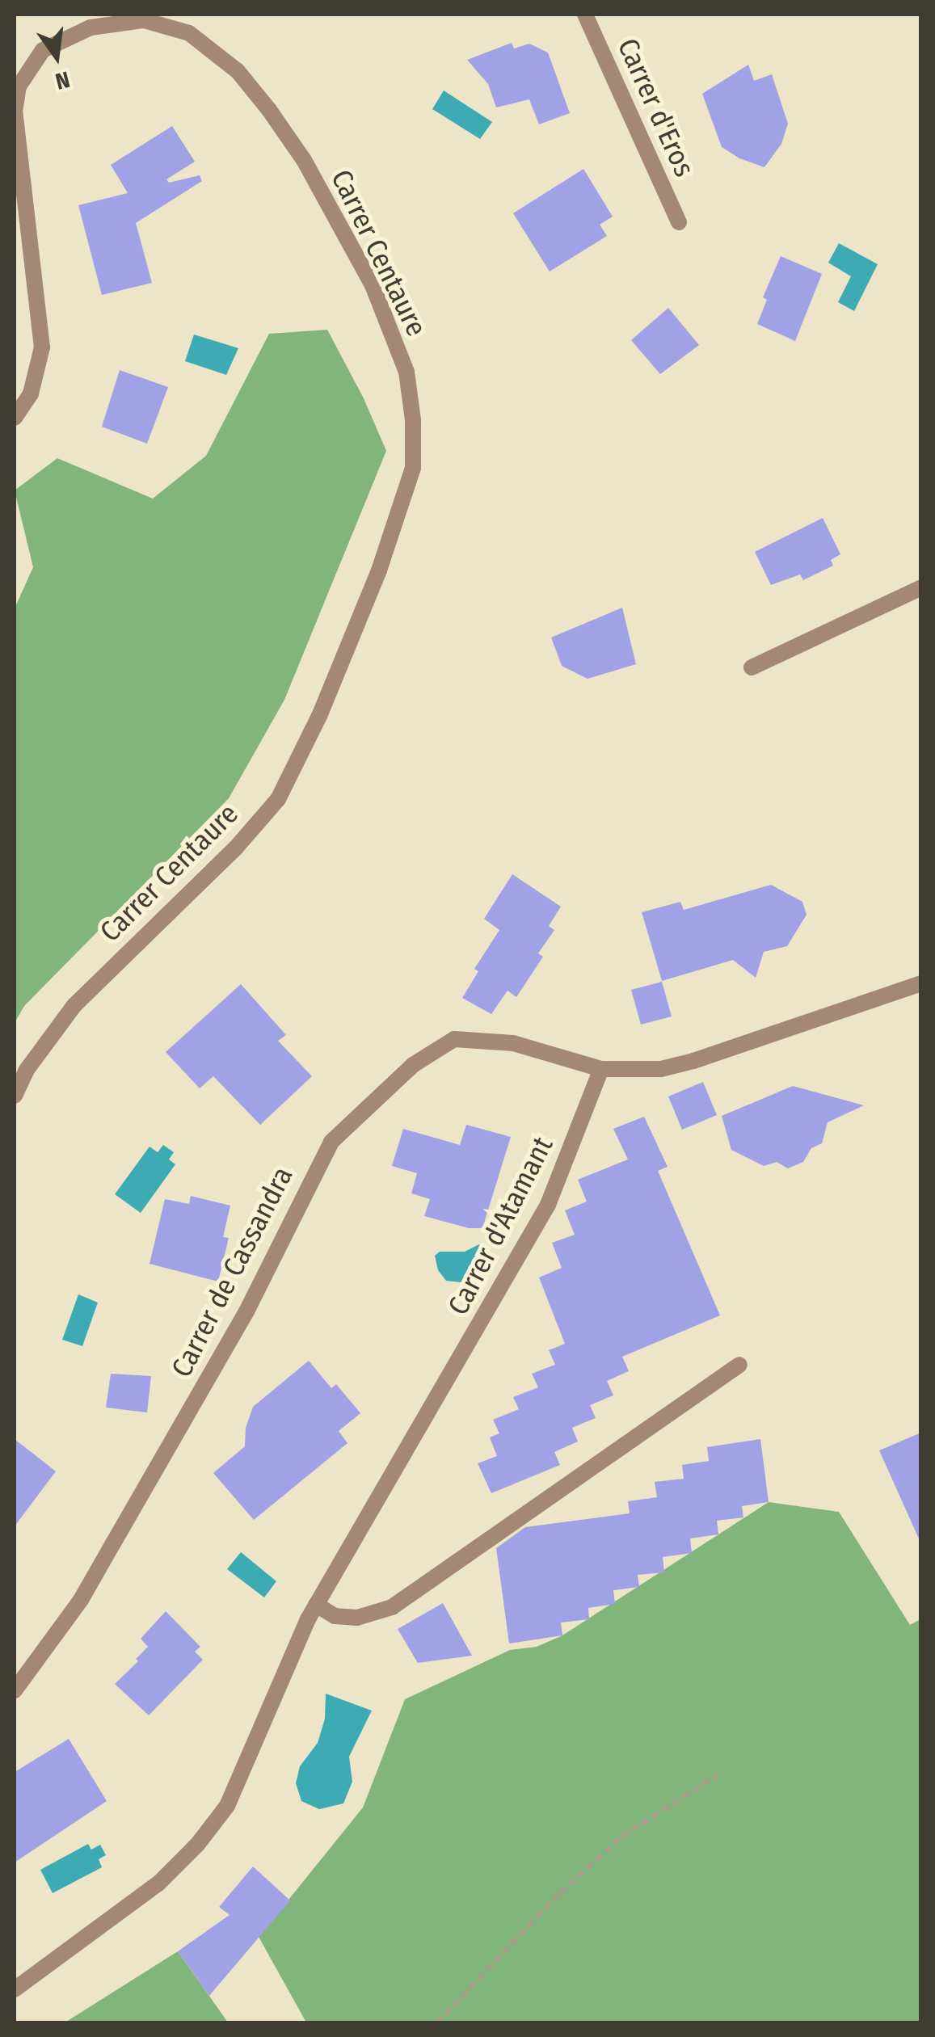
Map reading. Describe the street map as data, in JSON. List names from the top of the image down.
{
  "streets": {
    "street": [
      "Carrer d'Eros",
      "Carrer Centaure",
      "Carrer d'Atamant",
      "Carrer de Cassandra"
    ]
  },
  "crossings": [
    ["Carrer d'Atamant", "Carrer de Cassandra"]
  ],
  "north": "bottom"
}
